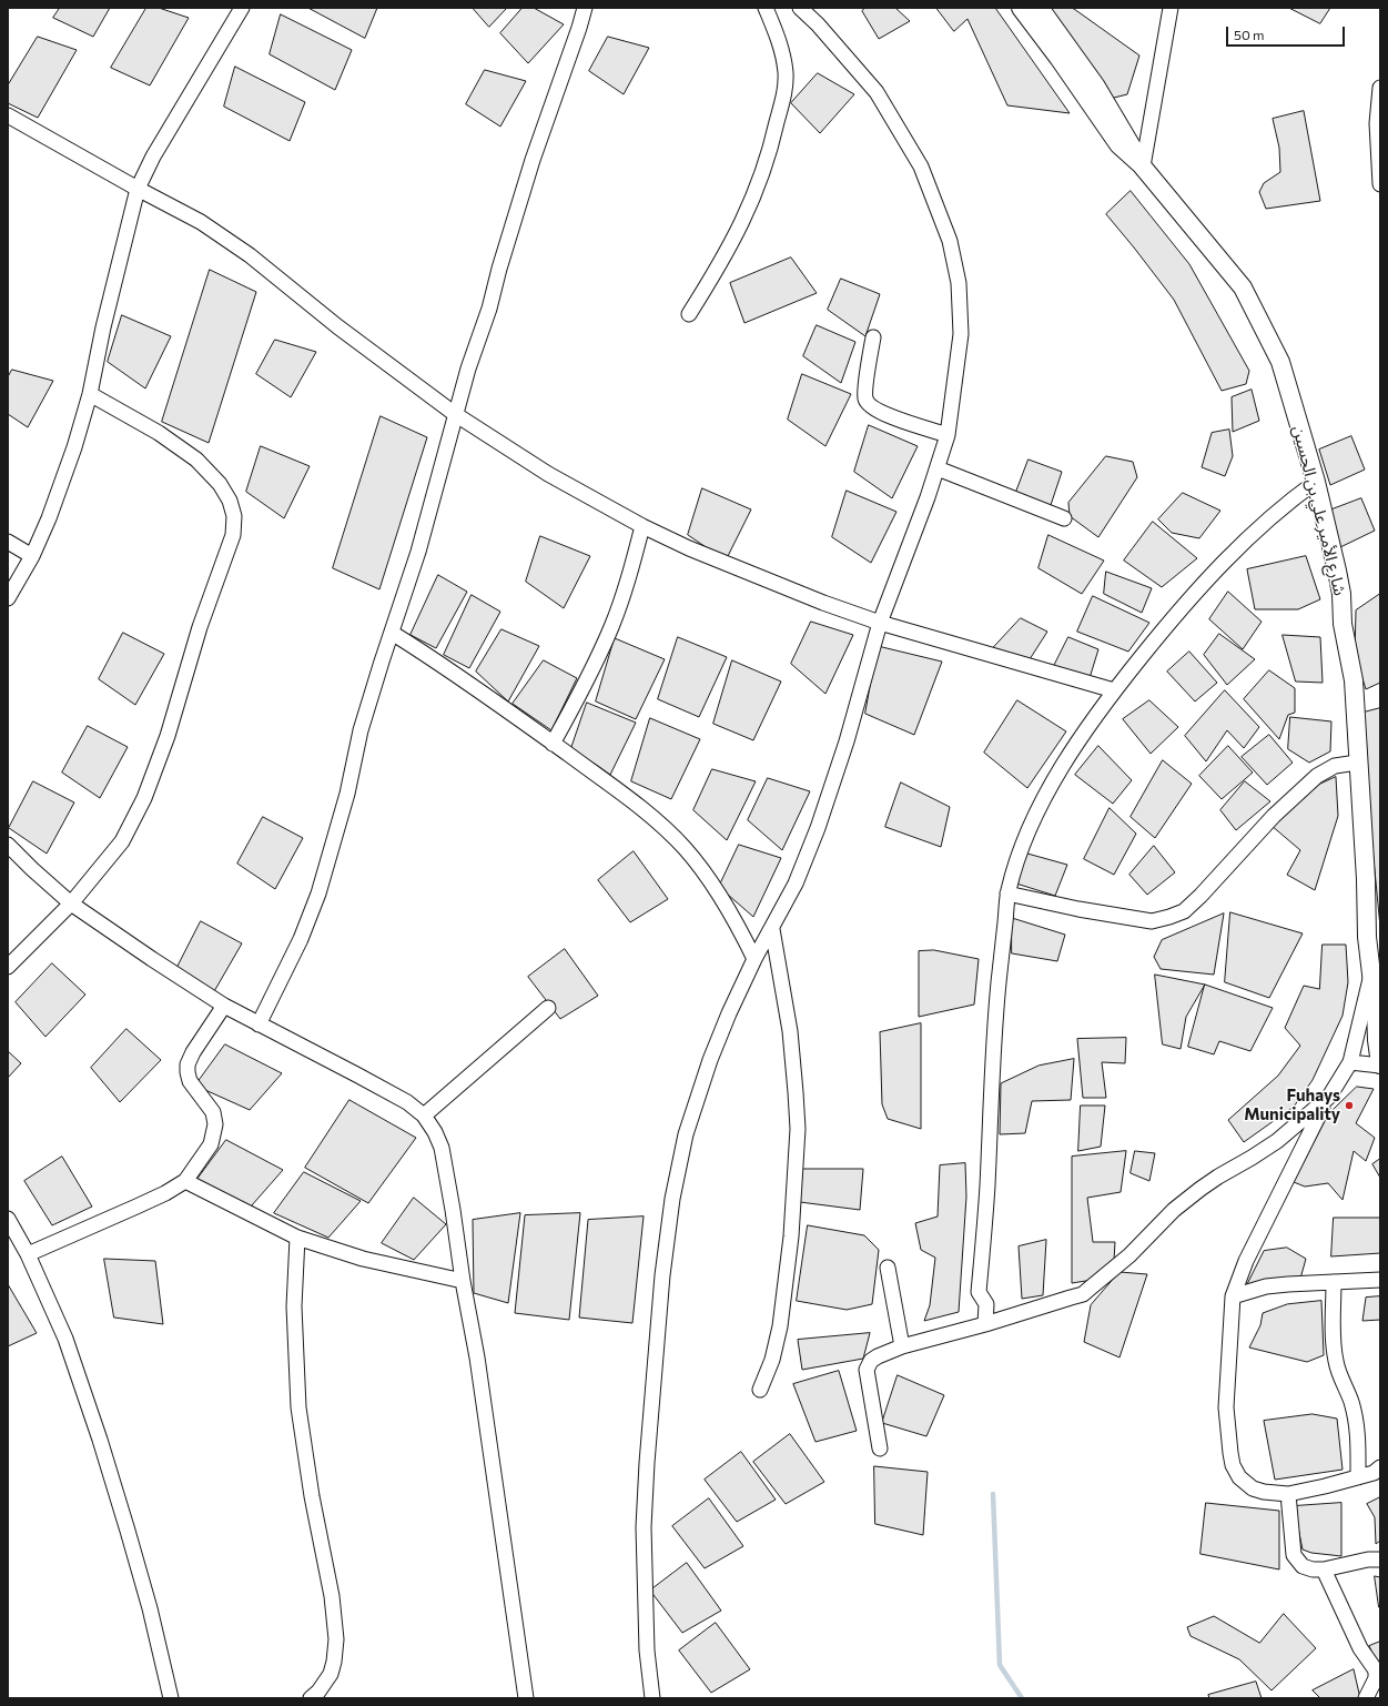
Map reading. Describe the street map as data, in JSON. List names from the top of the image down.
{
  "streets": {
    "street": ["شارع الأمير علي بن الحسين"]
  },
  "places": ["Fuhays Municipality"],
  "scale_bar": "50 m"
}
